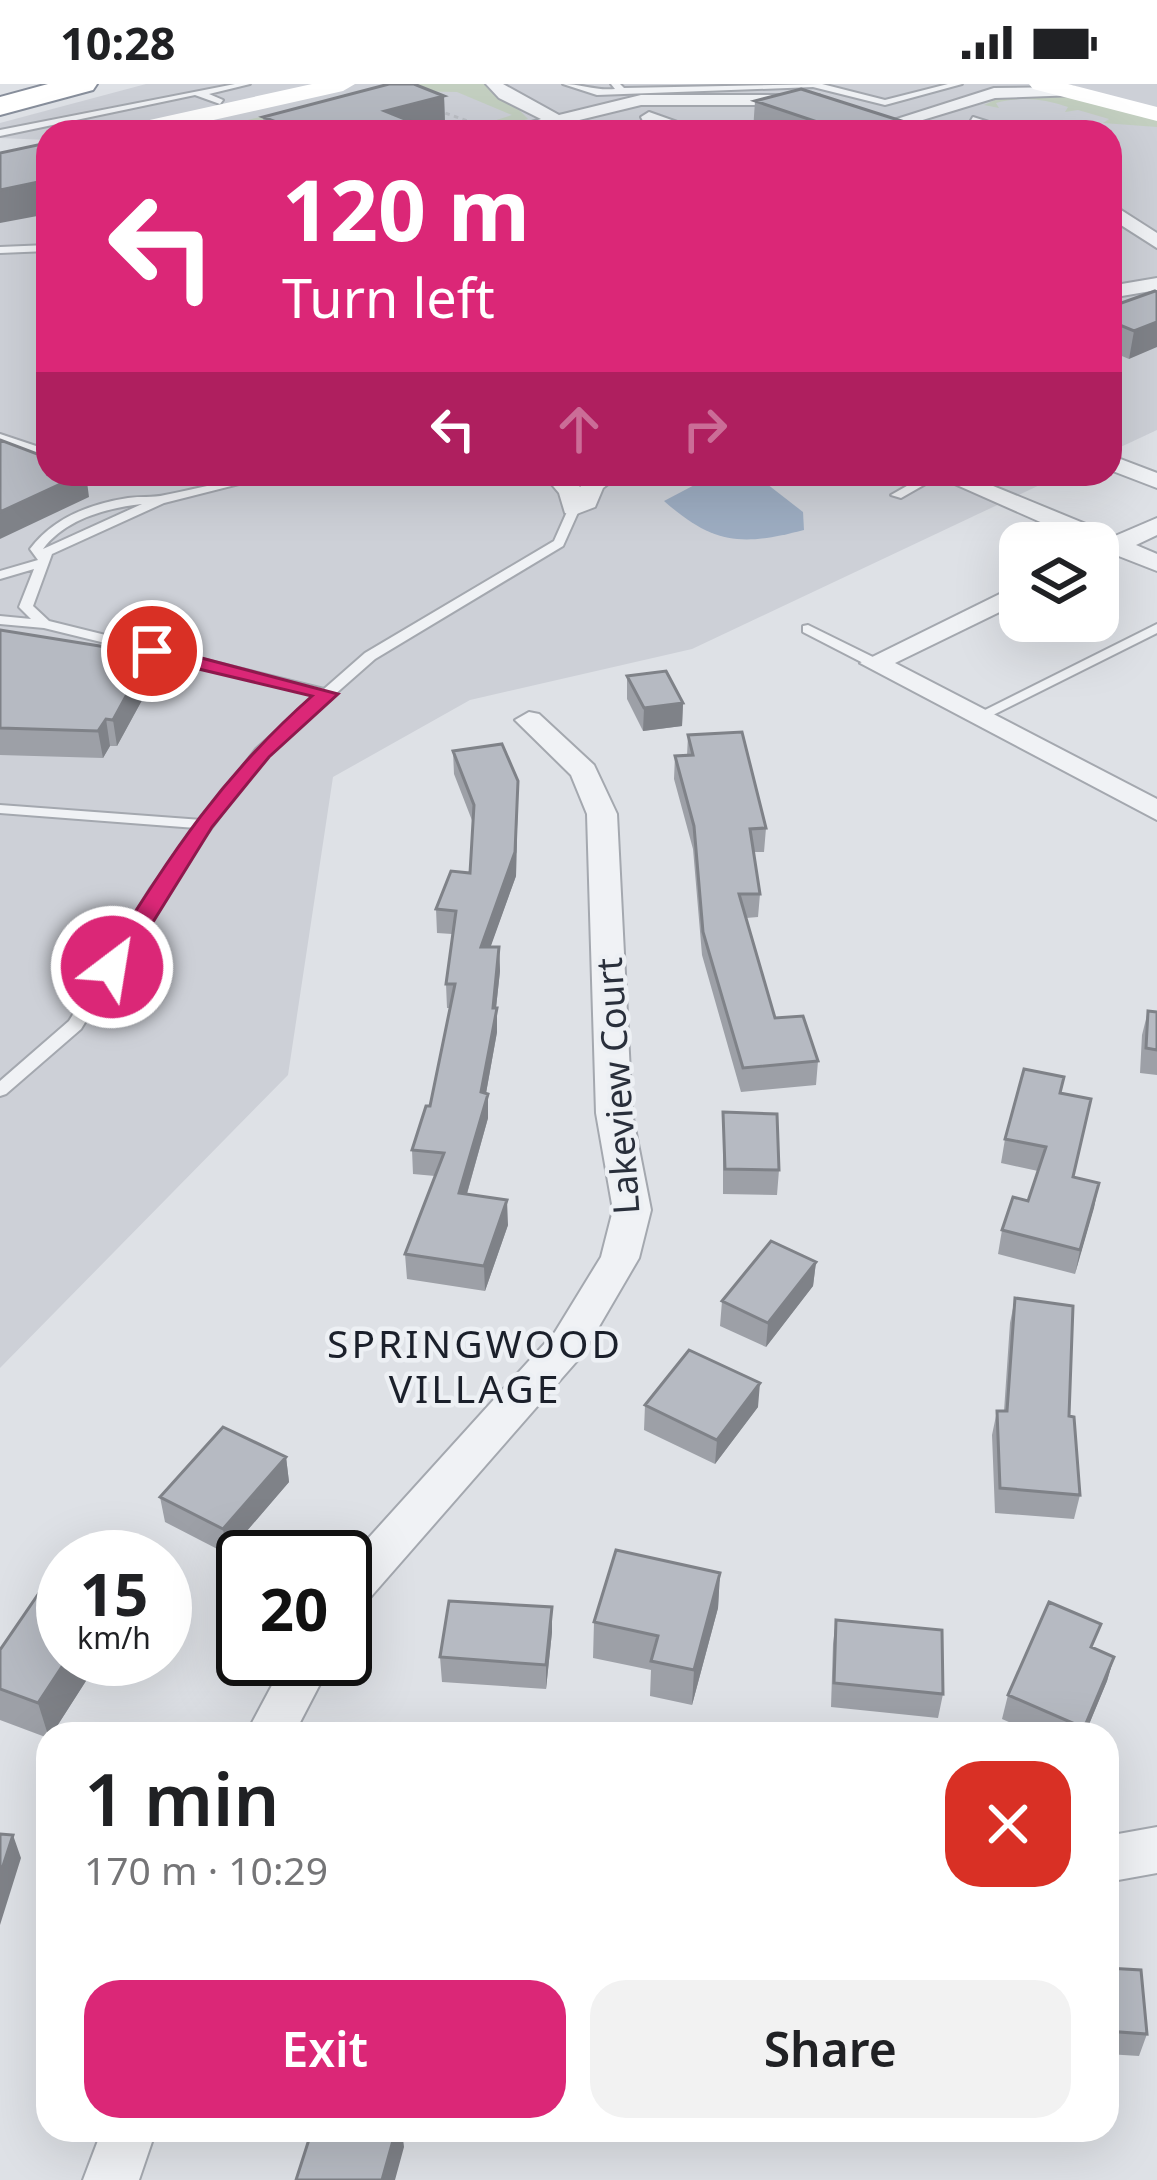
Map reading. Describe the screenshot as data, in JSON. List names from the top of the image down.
{
  "streets": {
    "street": ["Lakeview Court"]
  },
  "districts": ["SPRINGWOOD VILLAGE"],
  "page": {
    "status": "10:28",
    "turn": ["120 m", "Turn left"],
    "speed": "15 km/h",
    "limit": "20",
    "heading": ["1 min", "170 m · 10:29"],
    "buttons": ["Exit", "Share"]
  }
}
